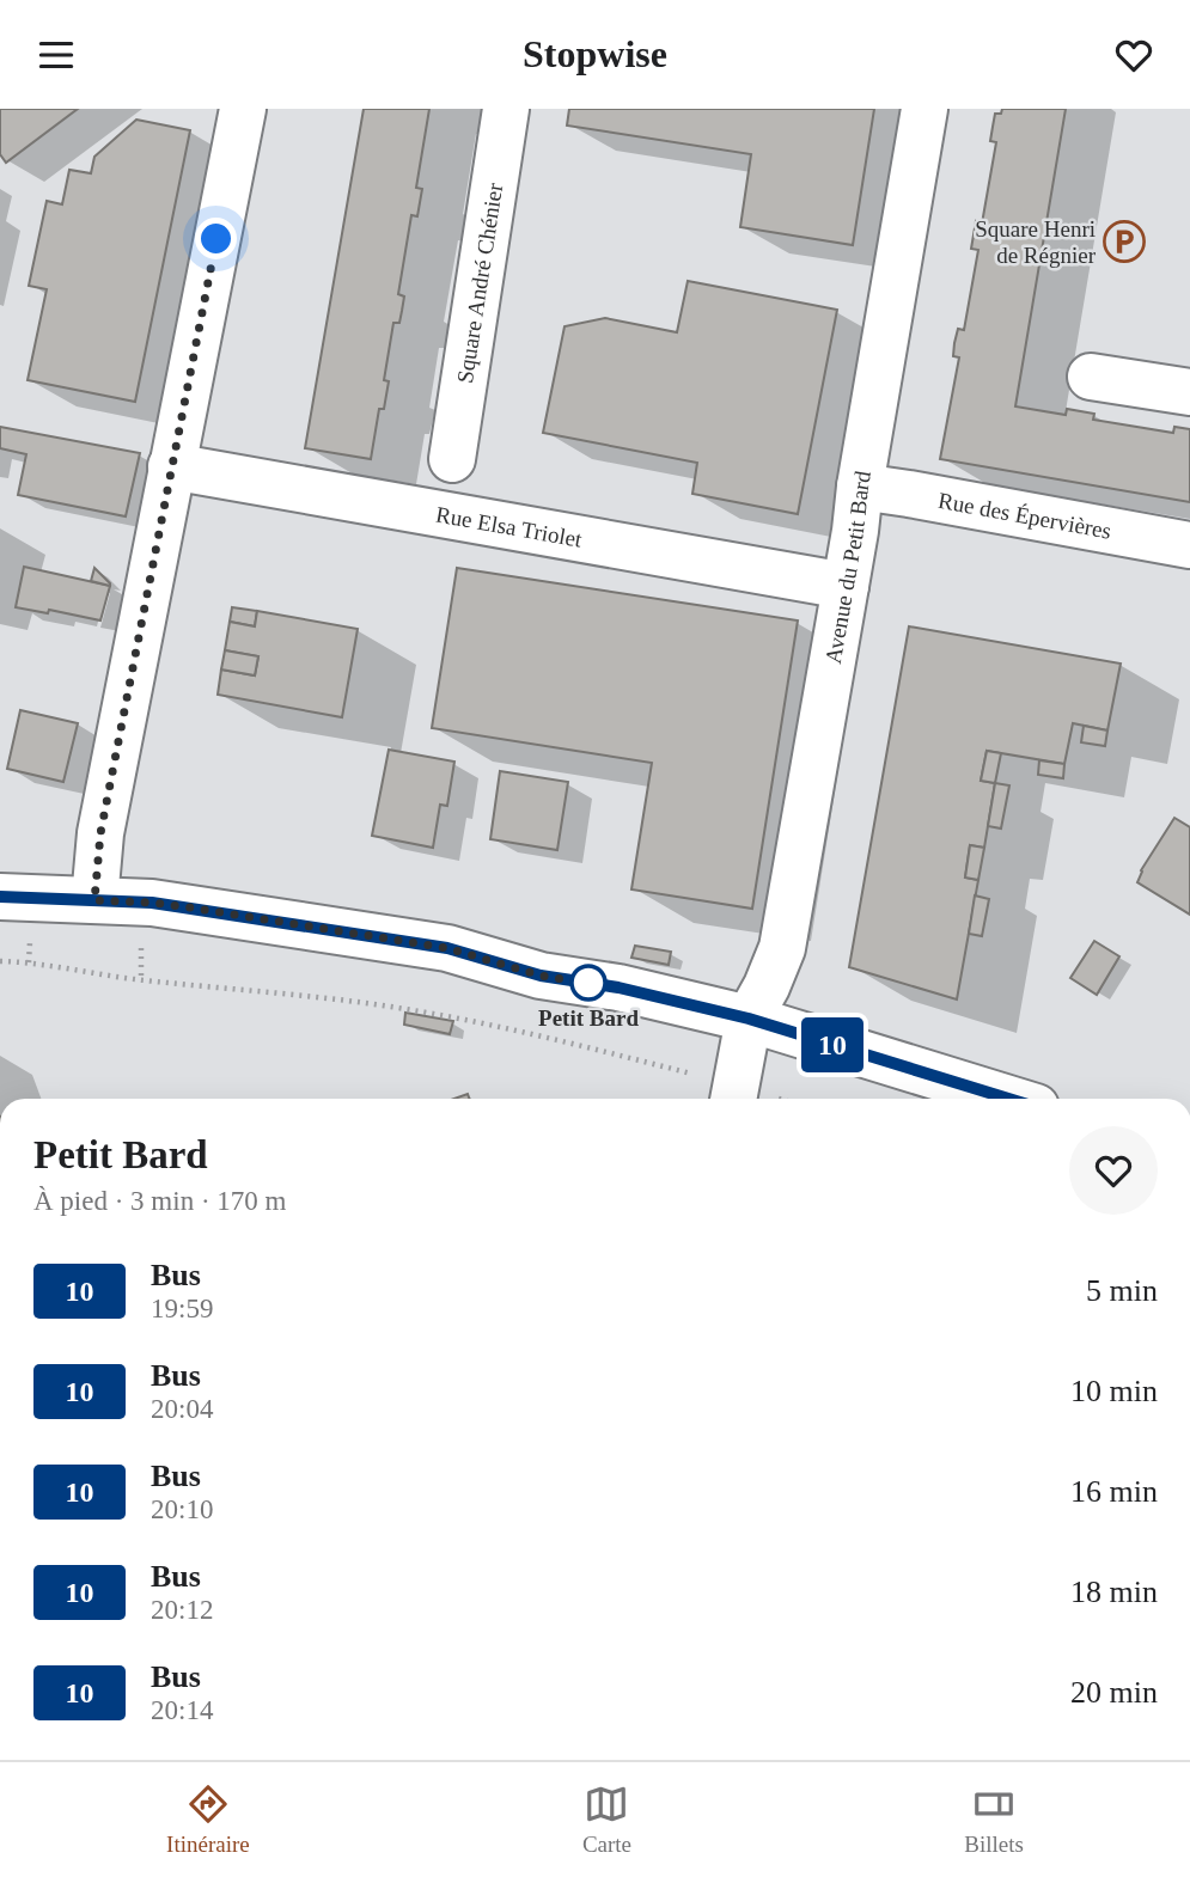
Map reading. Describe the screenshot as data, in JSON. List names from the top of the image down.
{
  "streets": {
    "street": [
      "Square André Chénier",
      "Rue des Épervières",
      "Rue Elsa Triolet",
      "Avenue du Petit Bard"
    ]
  },
  "crossings": [
    ["Rue des Épervières", "Avenue du Petit Bard"],
    ["Rue Elsa Triolet", "Avenue du Petit Bard"]
  ],
  "places": {
    "parking": ["Square Henri de Régnier"],
    "other": ["Petit Bard"]
  },
  "lines": ["bus line 10"],
  "page": {
    "header": "Stopwise",
    "on_map": "10",
    "heading": ["Petit Bard", "À pied · 3 min · 170 m"],
    "list": [
      {
        "mark": "10",
        "name": "Bus",
        "note": "19:59",
        "value": "5 min"
      },
      {
        "mark": "10",
        "name": "Bus",
        "note": "20:04",
        "value": "10 min"
      },
      {
        "mark": "10",
        "name": "Bus",
        "note": "20:10",
        "value": "16 min"
      },
      {
        "mark": "10",
        "name": "Bus",
        "note": "20:12",
        "value": "18 min"
      },
      {
        "mark": "10",
        "name": "Bus",
        "note": "20:14",
        "value": "20 min"
      }
    ],
    "tabs": ["Itinéraire", "Carte", "Billets"]
  }
}
